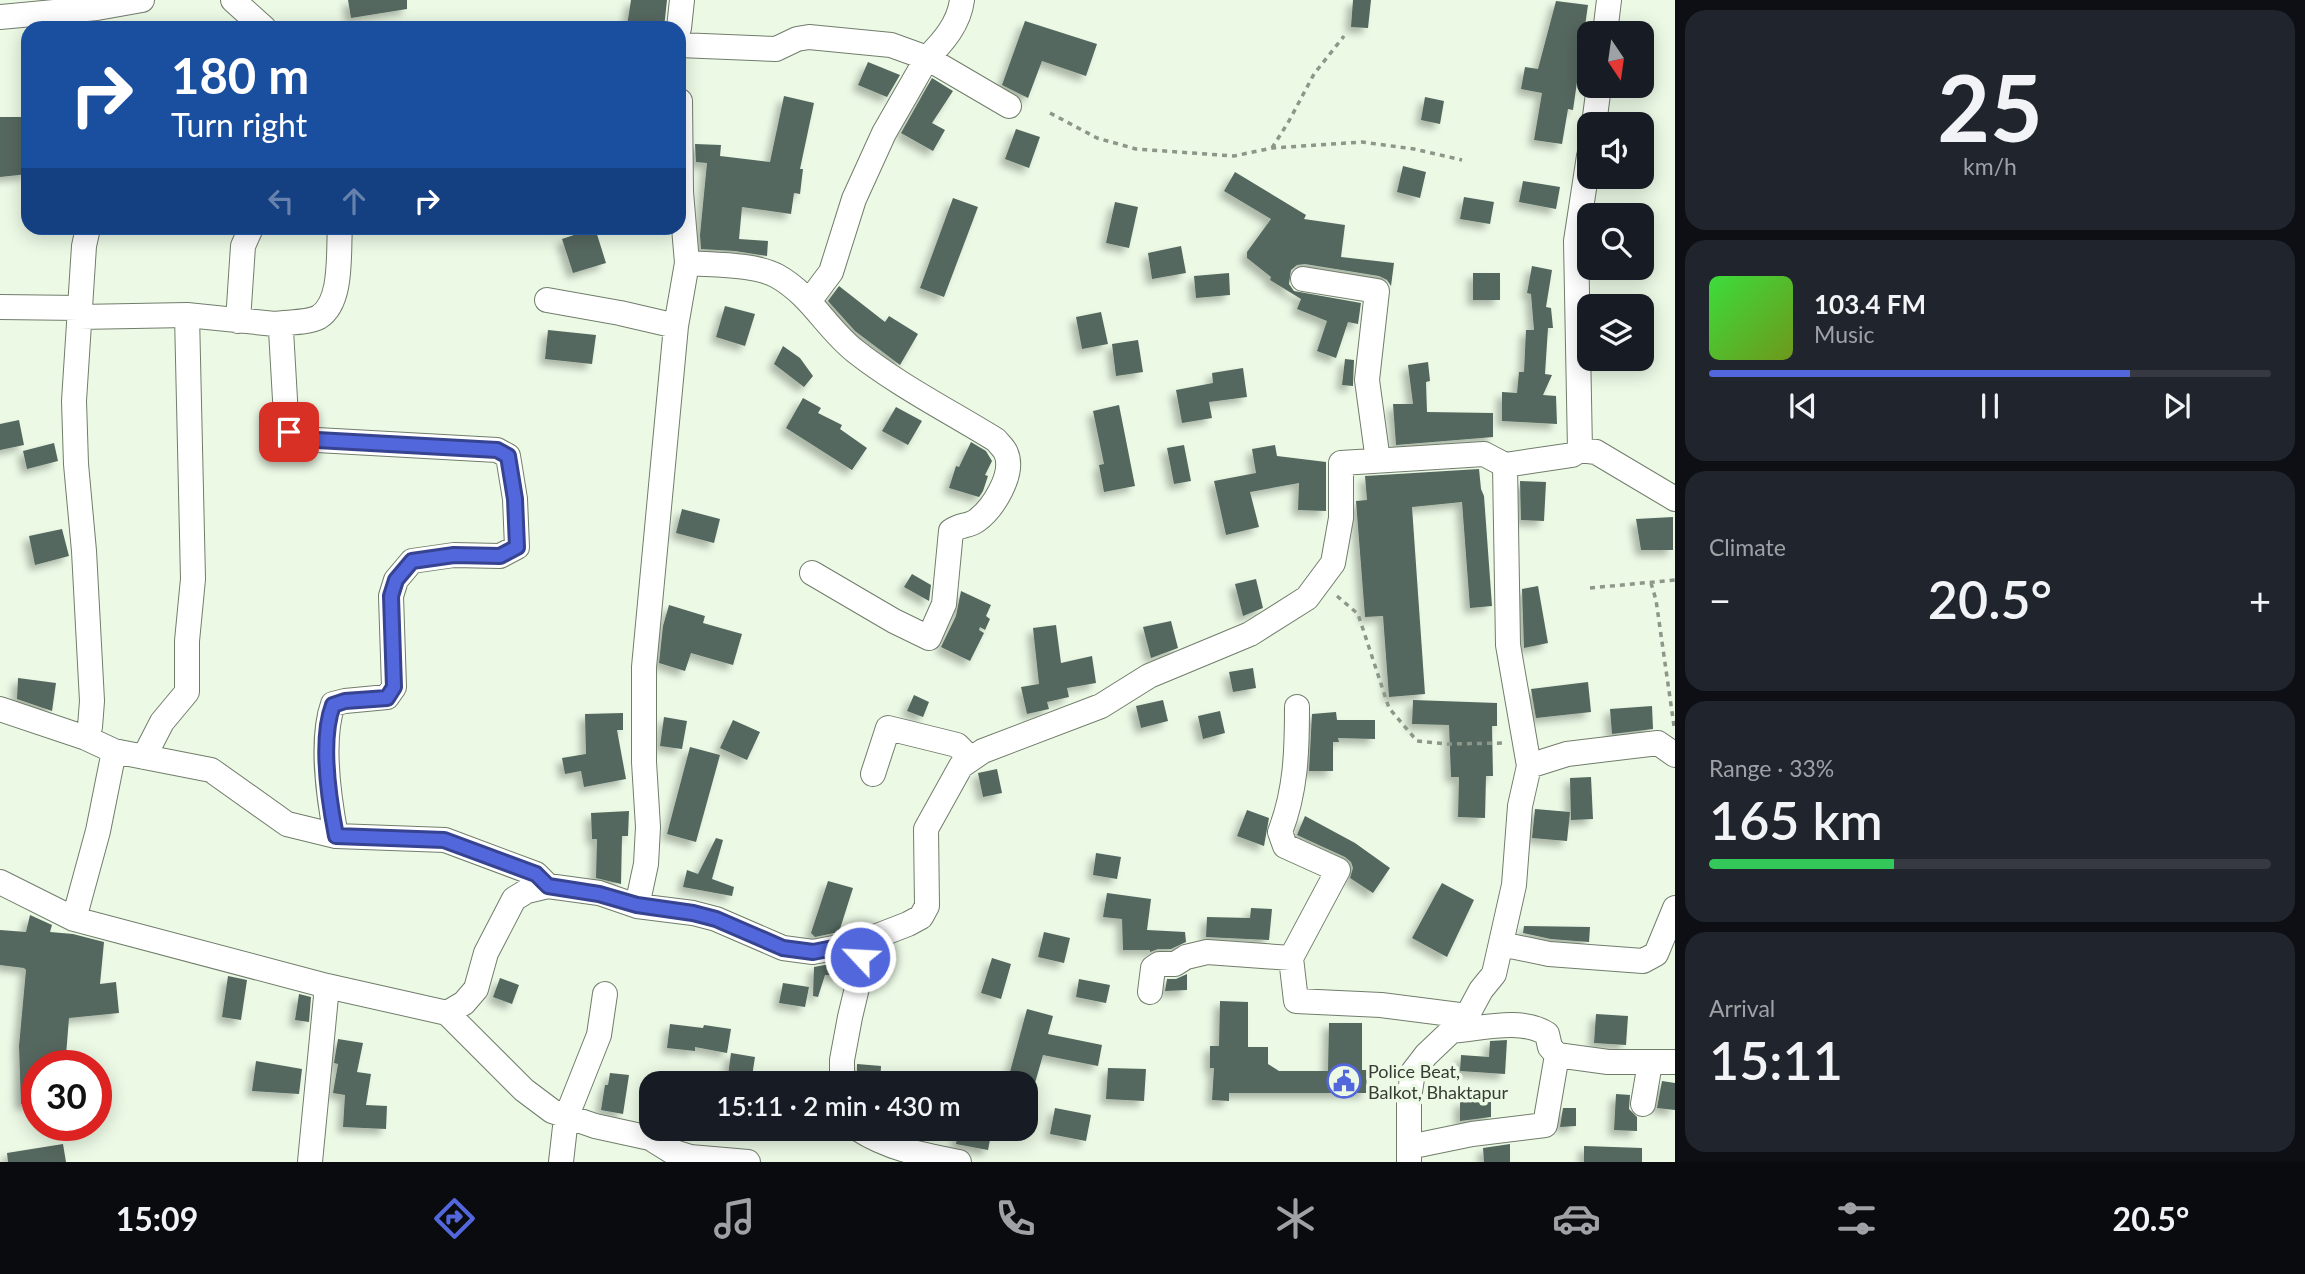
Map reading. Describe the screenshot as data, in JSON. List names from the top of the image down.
{
  "places": {
    "public building": ["Police Beat, Balkot, Bhaktapur"]
  },
  "north": "bottom",
  "page": {
    "tile": [
      ["25", "km/h"],
      "Climate",
      ["Range · 33%", "165 km"],
      ["Arrival", "15:11"]
    ],
    "turn": ["180 m", "Turn right"],
    "song": ["103.4 FM", "Music"],
    "heat": ["−", "20.5°", "+"],
    "limit": "30",
    "trip": "15:11 · 2 min · 430 m",
    "tabs": ["15:09", "20.5°"]
  }
}
